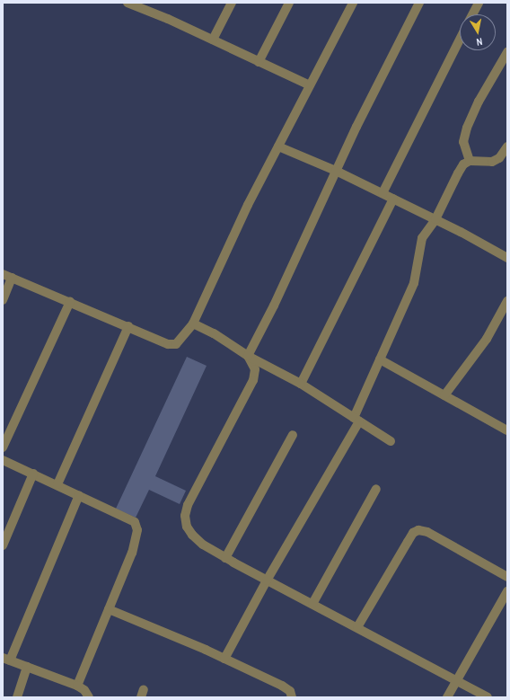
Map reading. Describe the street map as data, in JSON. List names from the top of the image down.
{
  "north": "bottom"
}
